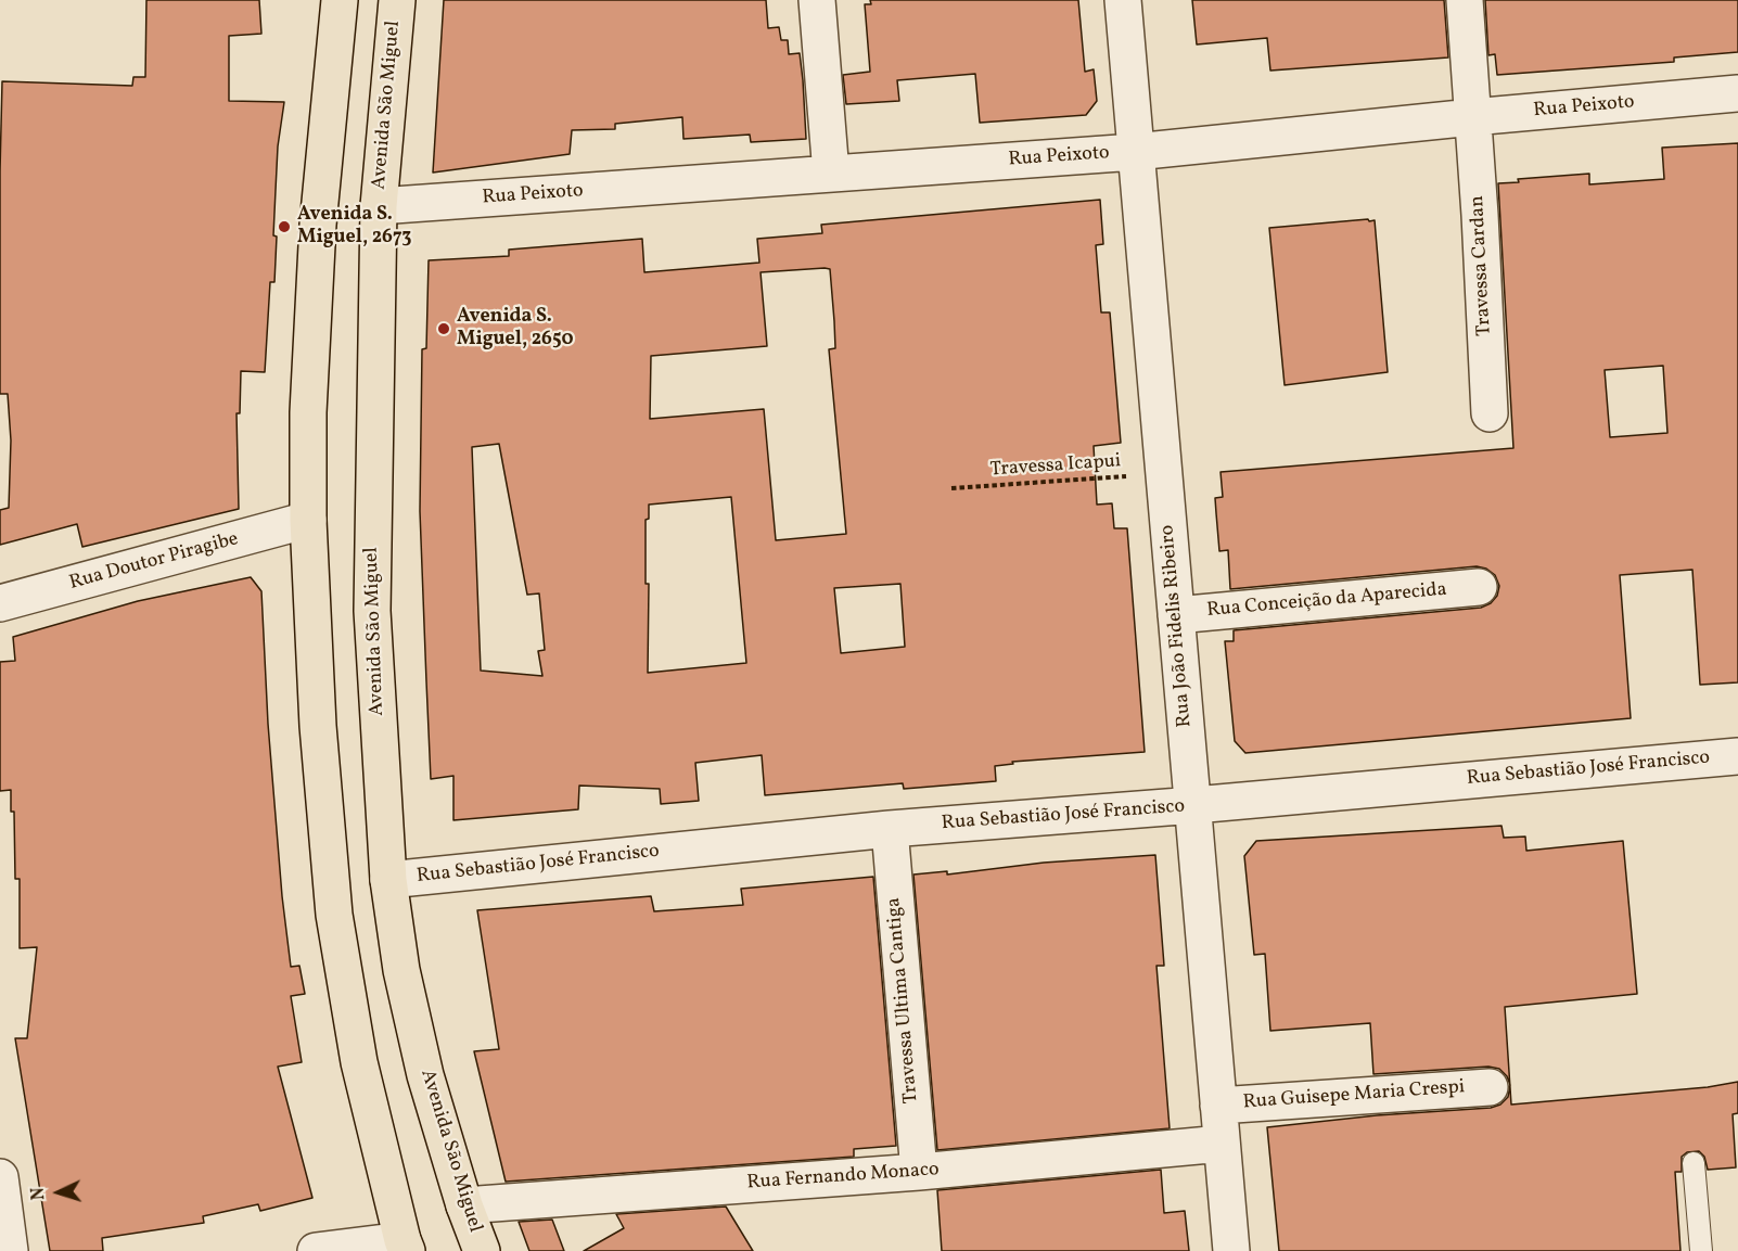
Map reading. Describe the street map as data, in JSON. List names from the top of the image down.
{
  "streets": {
    "main road": ["Avenida São Miguel"],
    "street": [
      "Rua Peixoto",
      "Travessa Cardan",
      "Rua Doutor Piragibe",
      "Rua Conceição da Aparecida",
      "Rua João Fidelis Ribeiro",
      "Rua Sebastião José Francisco",
      "Travessa Ultima Cantiga",
      "Rua Guisepe Maria Crespi",
      "Rua Fernando Monaco"
    ],
    "path": ["Travessa Icapui"]
  },
  "crossings": [
    ["Avenida São Miguel", "Rua Peixoto"],
    ["Avenida São Miguel", "Rua Sebastião José Francisco"],
    ["Avenida São Miguel", "Rua Fernando Monaco"],
    ["Rua Peixoto", "Travessa Cardan"],
    ["Rua Peixoto", "Rua João Fidelis Ribeiro"],
    ["Travessa Icapui", "Rua João Fidelis Ribeiro"],
    ["Rua Conceição da Aparecida", "Rua João Fidelis Ribeiro"],
    ["Rua João Fidelis Ribeiro", "Rua Sebastião José Francisco"],
    ["Rua João Fidelis Ribeiro", "Rua Guisepe Maria Crespi"],
    ["Rua João Fidelis Ribeiro", "Rua Fernando Monaco"],
    ["Rua Sebastião José Francisco", "Travessa Ultima Cantiga"],
    ["Travessa Ultima Cantiga", "Rua Fernando Monaco"]
  ],
  "places": ["Avenida S. Miguel, 2673", "Avenida S. Miguel, 2650"],
  "north": "left"
}
